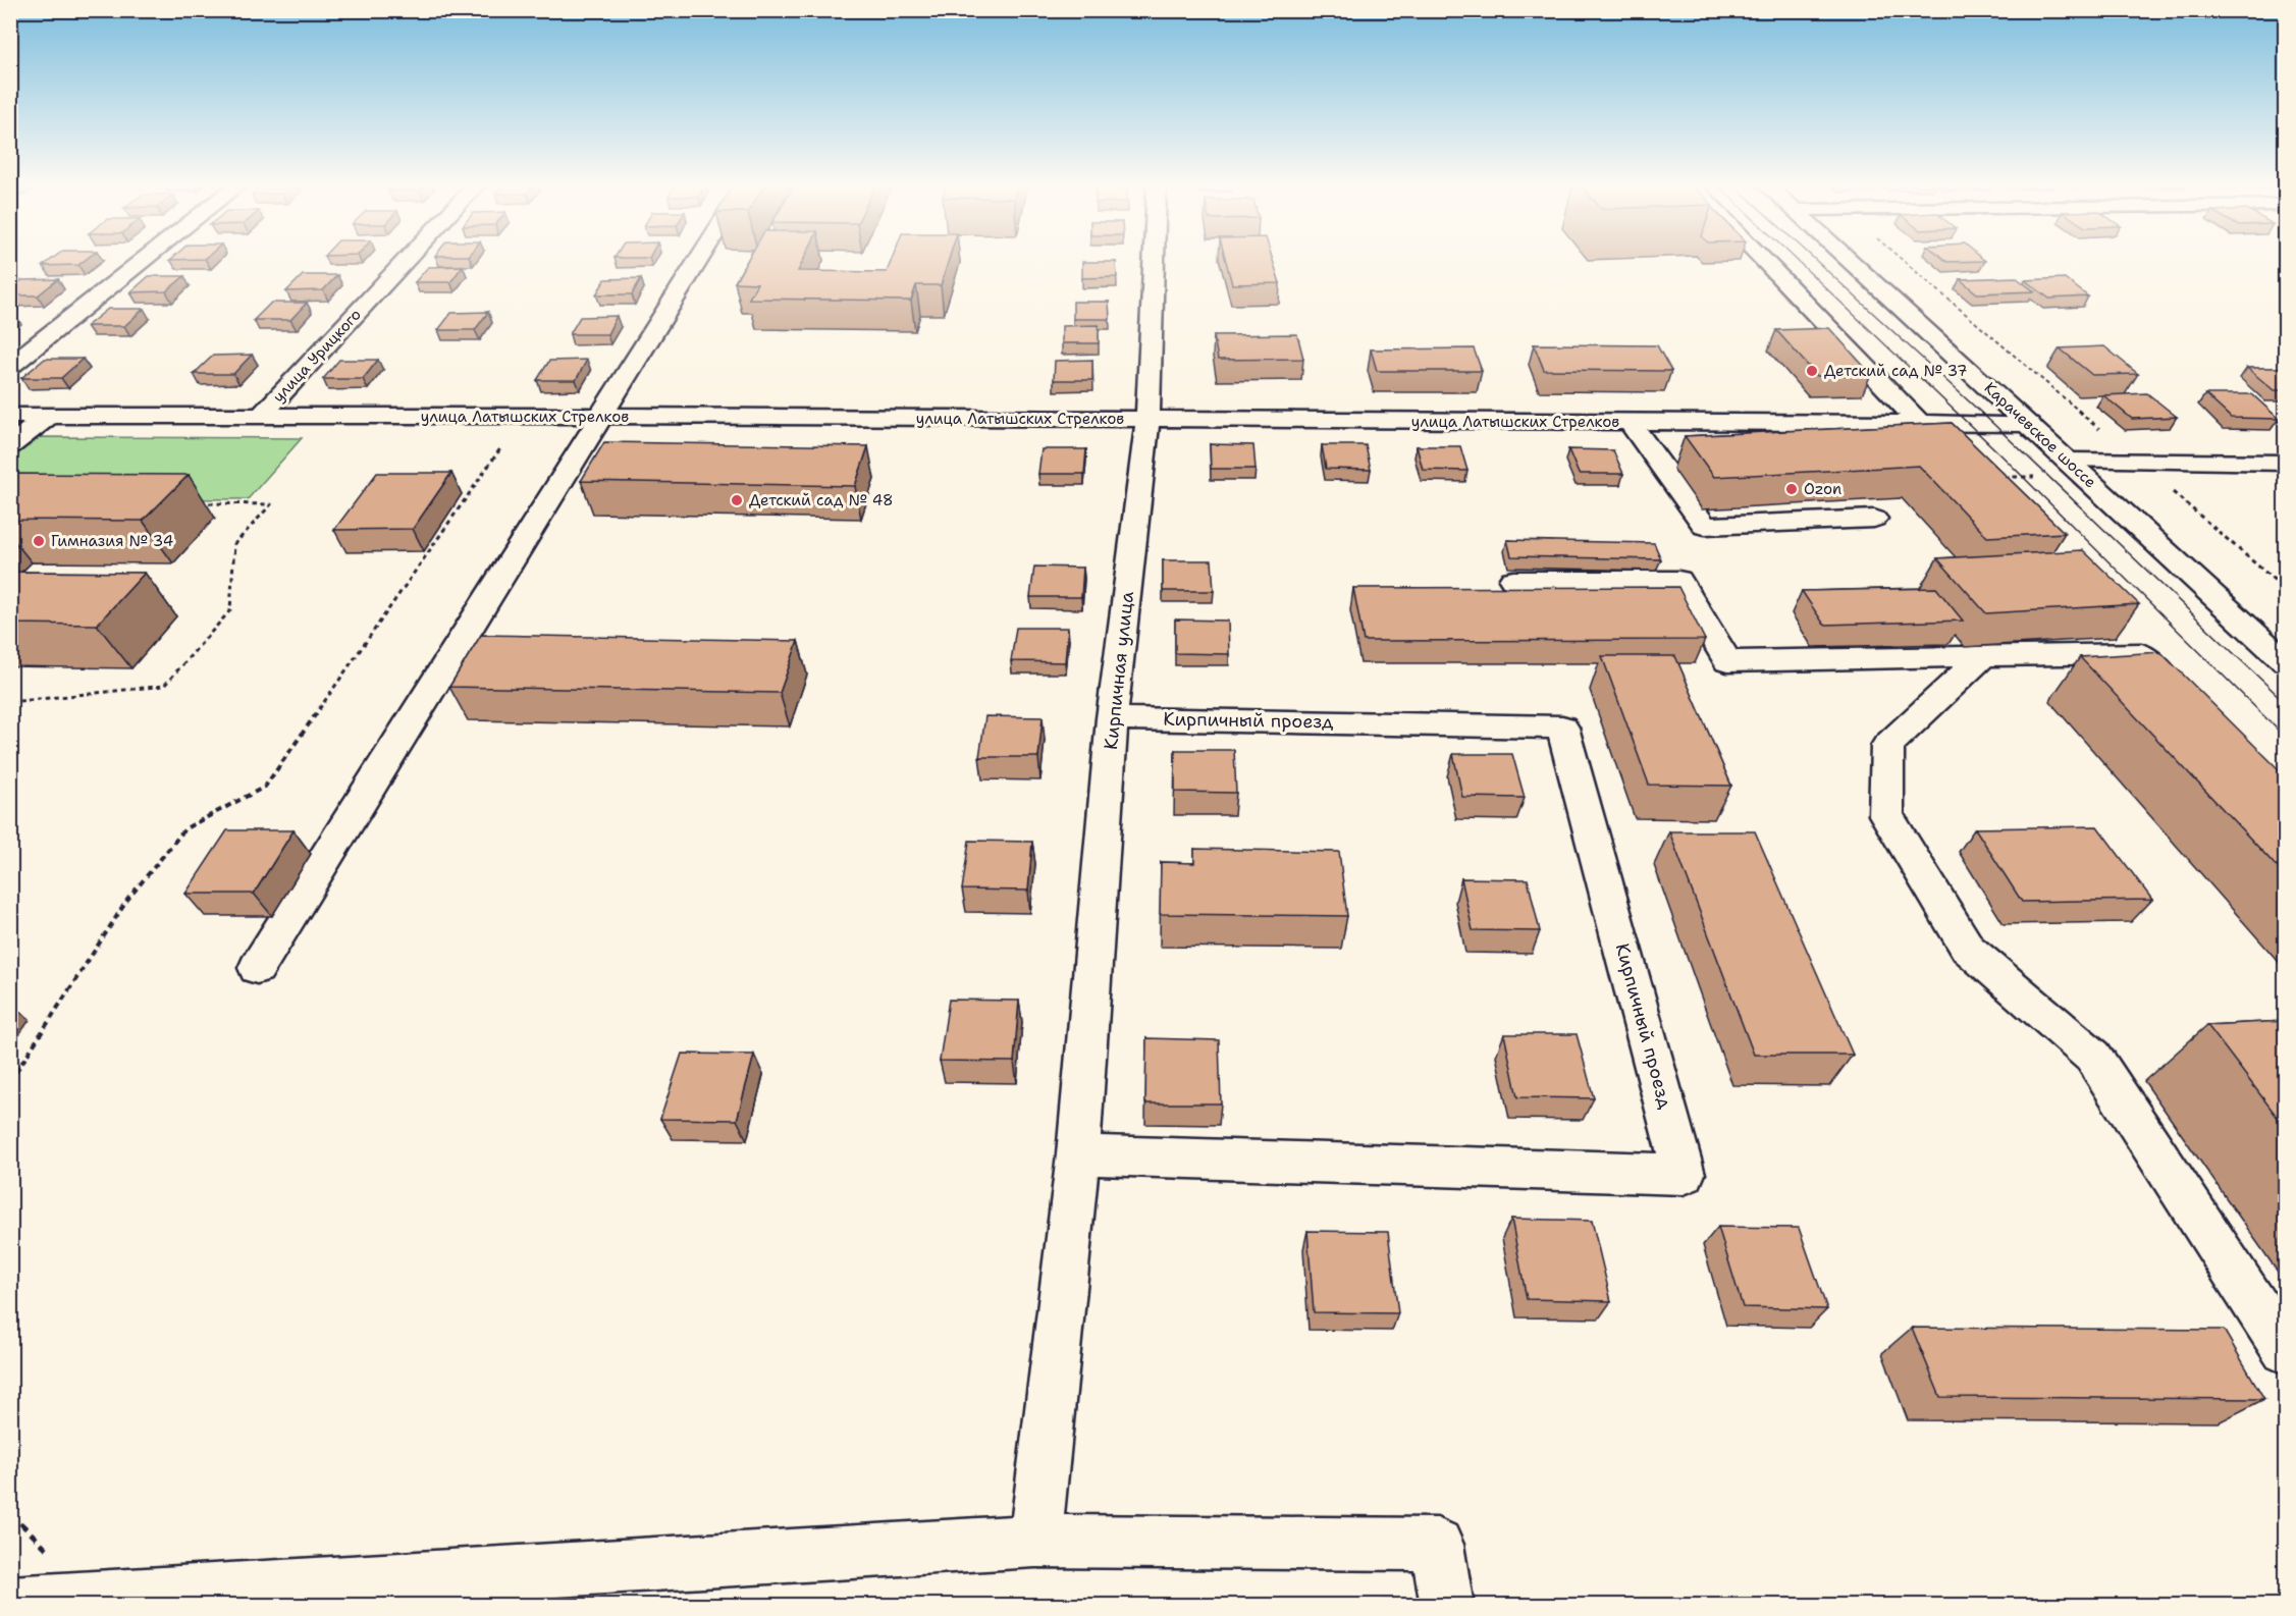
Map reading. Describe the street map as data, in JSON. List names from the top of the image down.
{
  "streets": {
    "main road": [
      "улица Урицкого",
      "улица Латышских Стрелков",
      "Карачевское шоссе",
      "Кирпичная улица",
      "Кирпичный проезд"
    ]
  },
  "crossings": [
    ["улица Урицкого", "улица Латышских Стрелков"],
    ["улица Латышских Стрелков", "Карачевское шоссе"],
    ["улица Латышских Стрелков", "Кирпичная улица"],
    ["Кирпичная улица", "Кирпичный проезд"]
  ],
  "places": [
    "Детский сад № 37",
    "Ozon",
    "Детский сад № 48",
    "Гимназия № 34"
  ]
}
